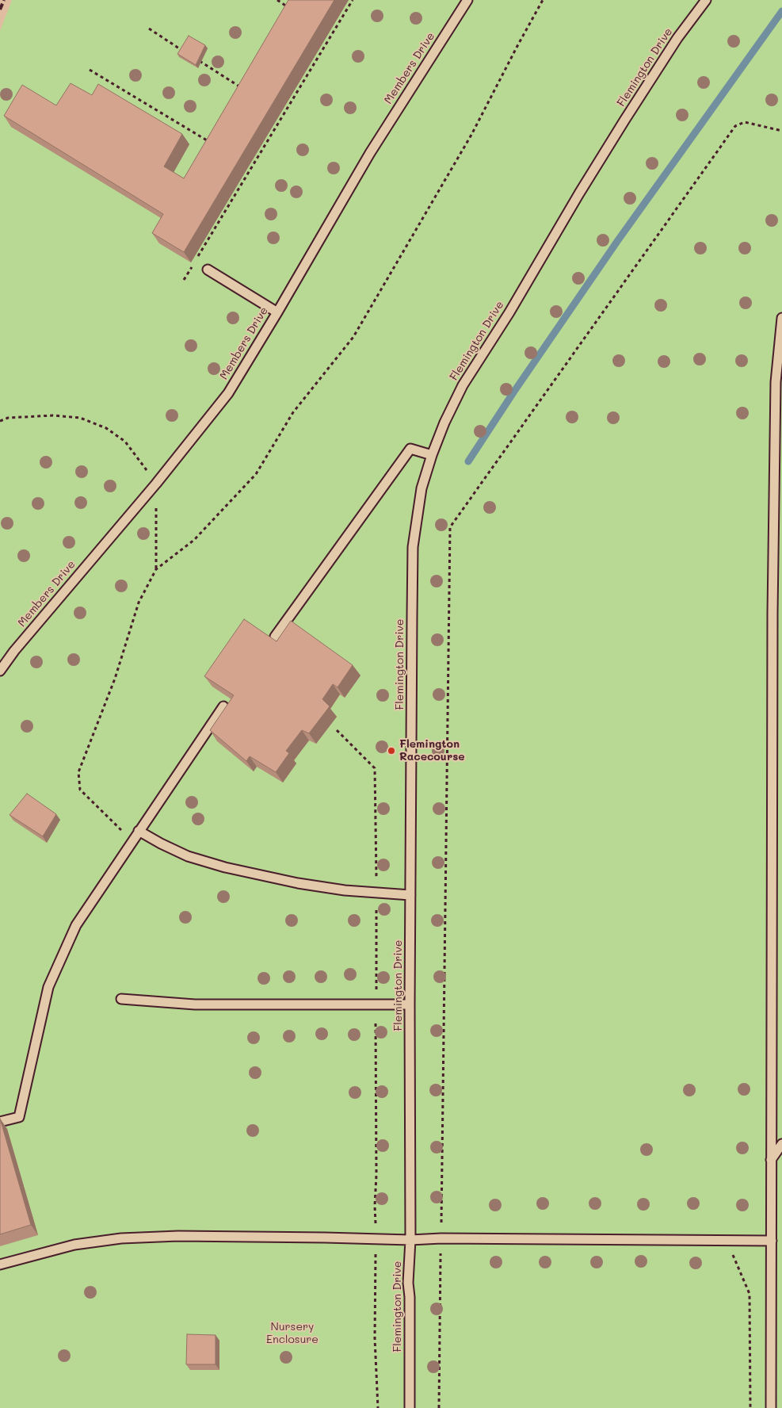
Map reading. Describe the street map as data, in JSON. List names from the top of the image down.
{
  "streets": {
    "lane": ["Flemington Drive", "Members Drive"]
  },
  "parks": ["Nursery Enclosure"],
  "places": ["Flemington Racecourse"]
}
